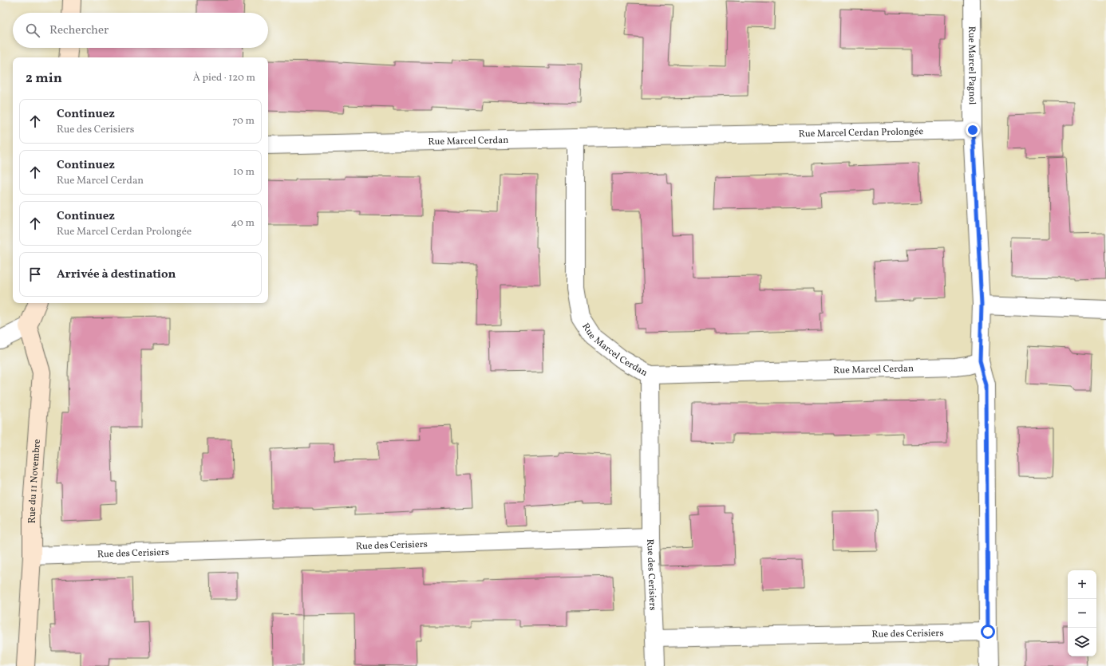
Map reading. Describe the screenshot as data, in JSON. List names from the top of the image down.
{
  "streets": {
    "street": [
      "Rue Marcel Pagnol",
      "Rue Marcel Cerdan Prolongée",
      "Rue Marcel Cerdan",
      "Rue du 11 Novembre",
      "Rue des Cerisiers"
    ]
  },
  "crossings": [
    ["Rue Marcel Pagnol", "Rue Marcel Cerdan Prolongée"],
    ["Rue Marcel Cerdan Prolongée", "Rue Marcel Cerdan"],
    ["Rue du 11 Novembre", "Rue des Cerisiers"]
  ],
  "page": {
    "search": "Rechercher",
    "heading": ["2 min", "À pied · 120 m"],
    "list": [
      ["Continuez", "Rue des Cerisiers", "70 m"],
      ["Continuez", "Rue Marcel Cerdan", "10 m"],
      ["Continuez", "Rue Marcel Cerdan Prolongée", "40 m"],
      "Arrivée à destination"
    ],
    "map_buttons": ["+", "−"]
  }
}
